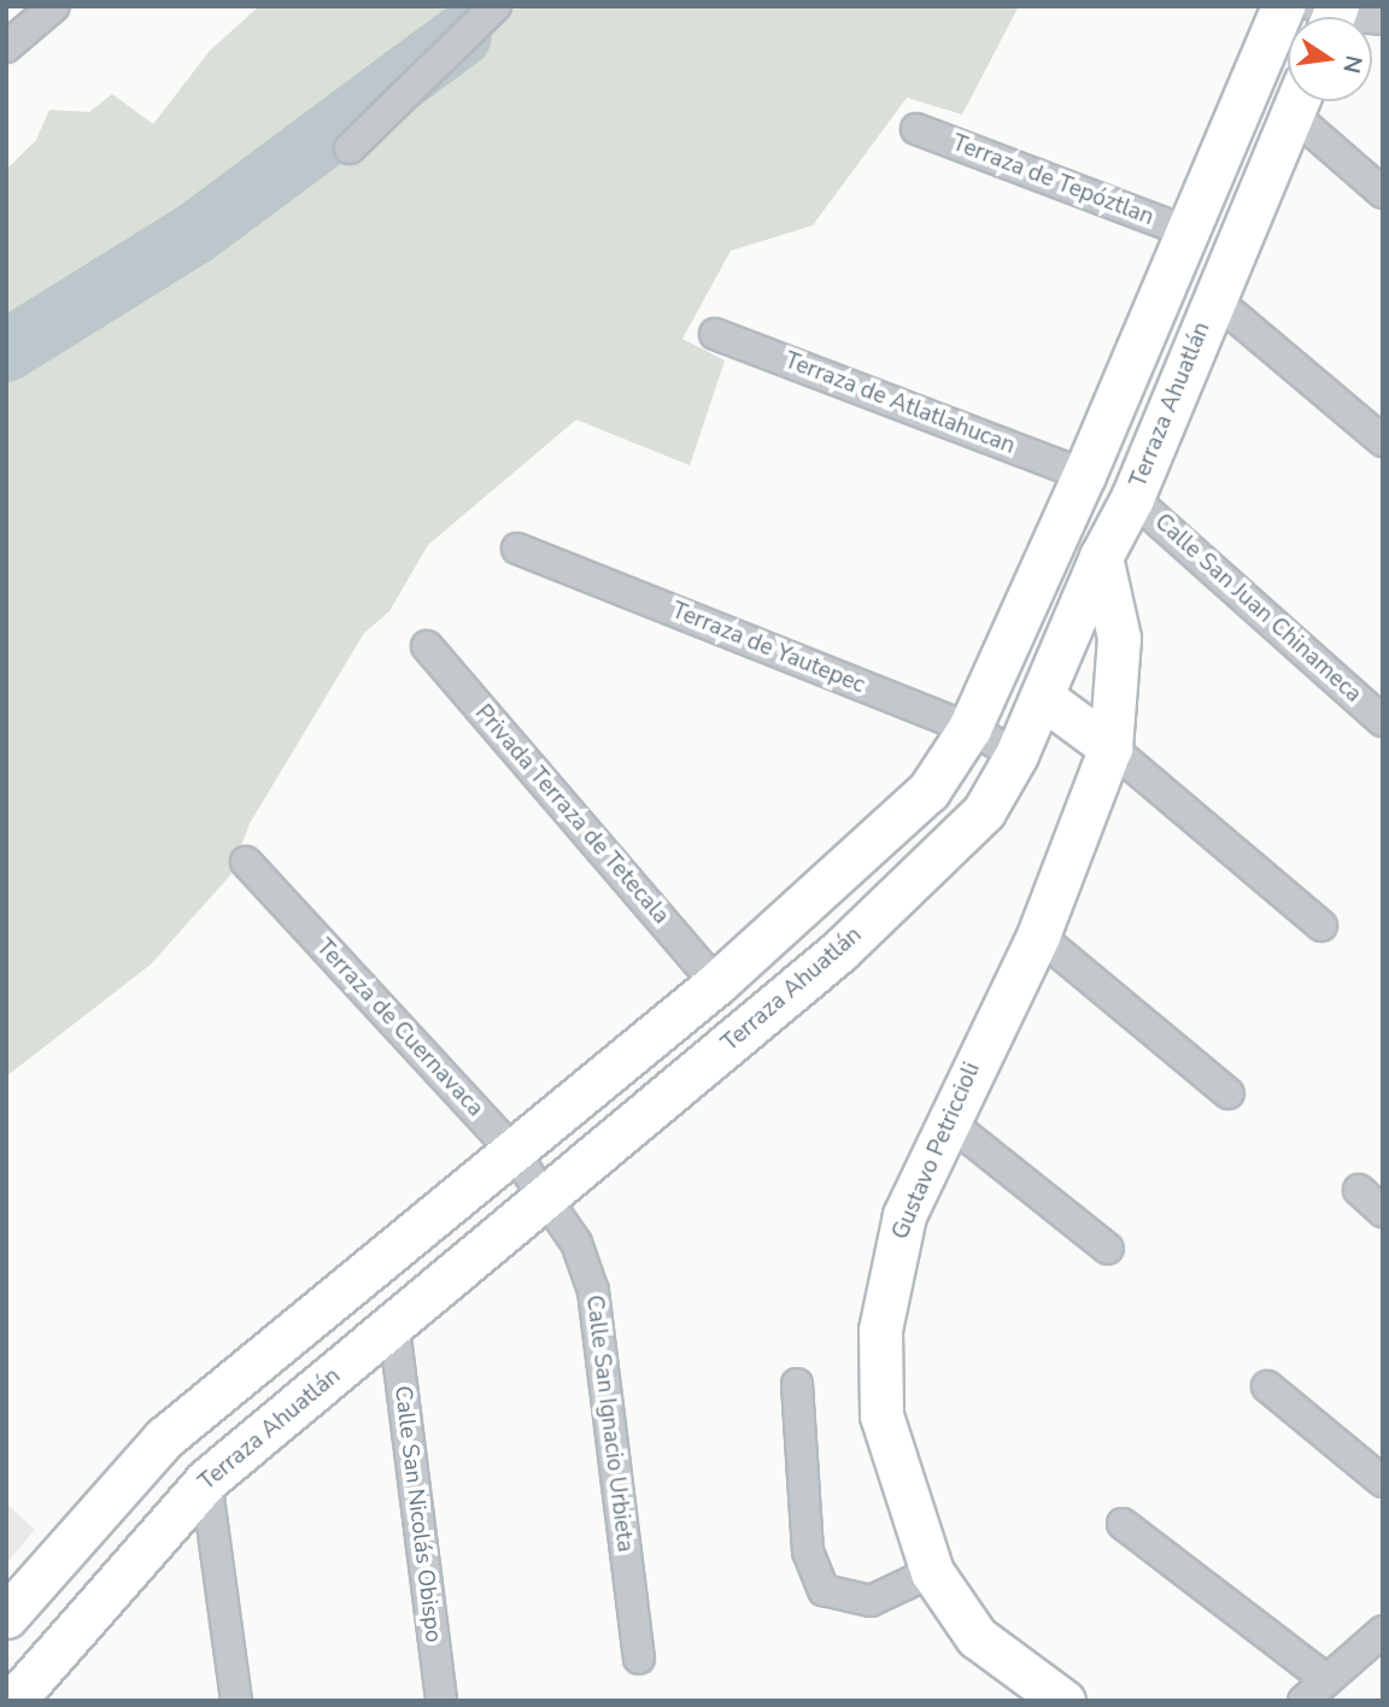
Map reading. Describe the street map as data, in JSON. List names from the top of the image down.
{
  "streets": {
    "street": [
      "Terraza de Tepóztlan",
      "Terraza de Atlatlahucan",
      "Terraza Ahuatlán",
      "Calle San Juan Chinameca",
      "Terraza de Yautepec",
      "Privada Terraza de Tetecala",
      "Terraza de Cuernavaca",
      "Gustavo Petriccioli",
      "Calle San Ignacio Urbieta",
      "Calle San Nicolás Obispo"
    ]
  },
  "crossings": [
    ["Terraza Ahuatlán", "Calle San Juan Chinameca"],
    ["Terraza Ahuatlán", "Terraza de Yautepec"],
    ["Terraza Ahuatlán", "Terraza de Cuernavaca"],
    ["Terraza Ahuatlán", "Gustavo Petriccioli"],
    ["Terraza Ahuatlán", "Calle San Ignacio Urbieta"],
    ["Terraza Ahuatlán", "Calle San Nicolás Obispo"],
    ["Terraza de Cuernavaca", "Calle San Ignacio Urbieta"]
  ],
  "north": "right"
}
